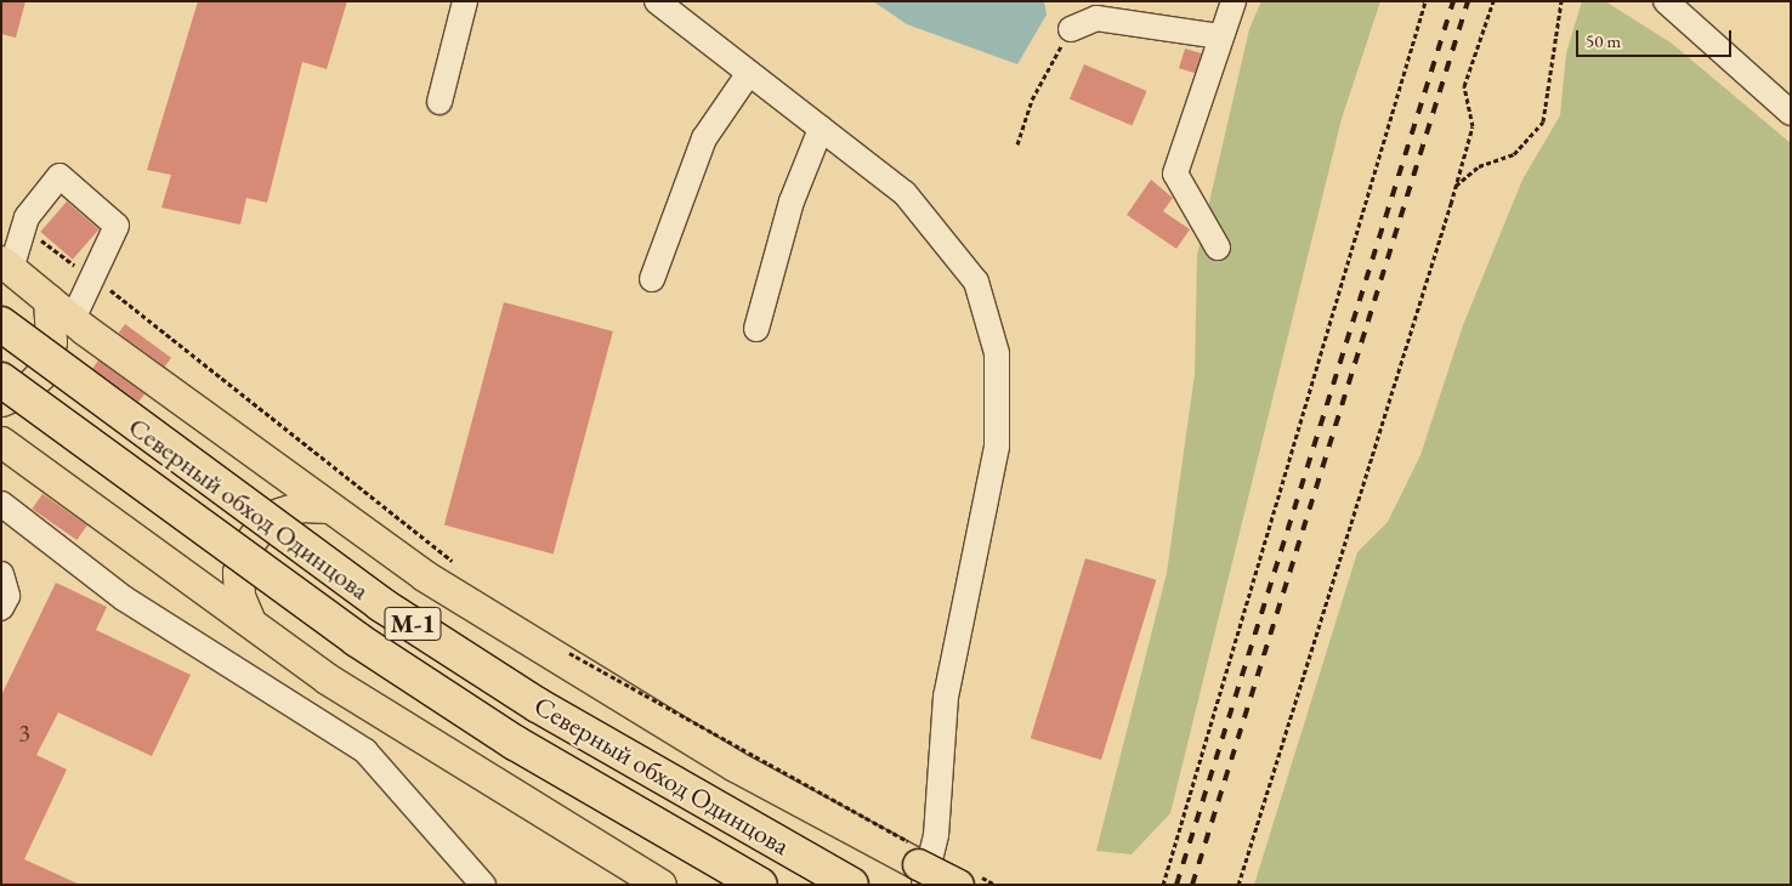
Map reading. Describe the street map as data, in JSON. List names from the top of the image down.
{
  "streets": {
    "highway": ["Северный обход Одинцова", "М-1"]
  },
  "house_numbers": ["3"],
  "scale_bar": "50 m"
}
